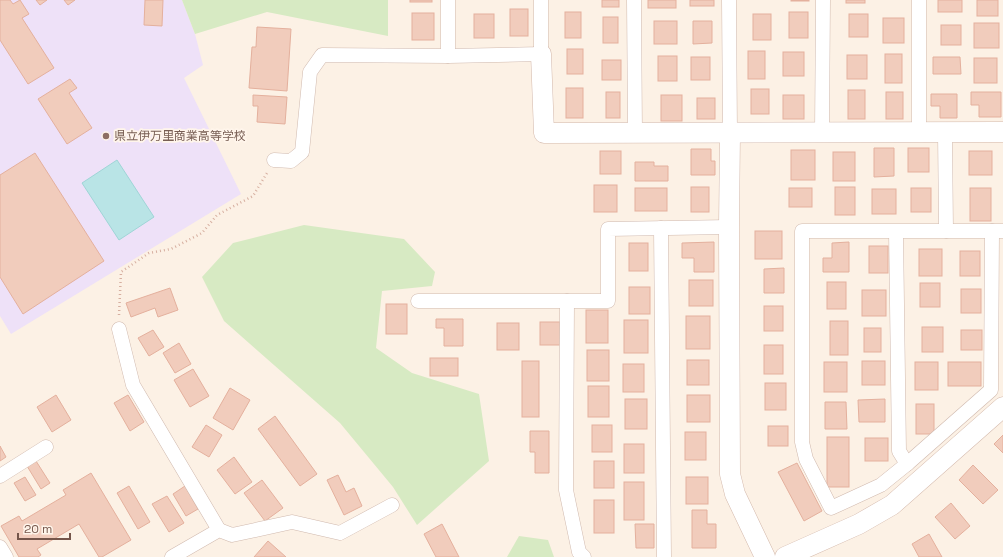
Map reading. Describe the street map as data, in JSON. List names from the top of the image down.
{
  "places": ["県立伊万里商業高等学校"],
  "scale_bar": "20 m"
}
